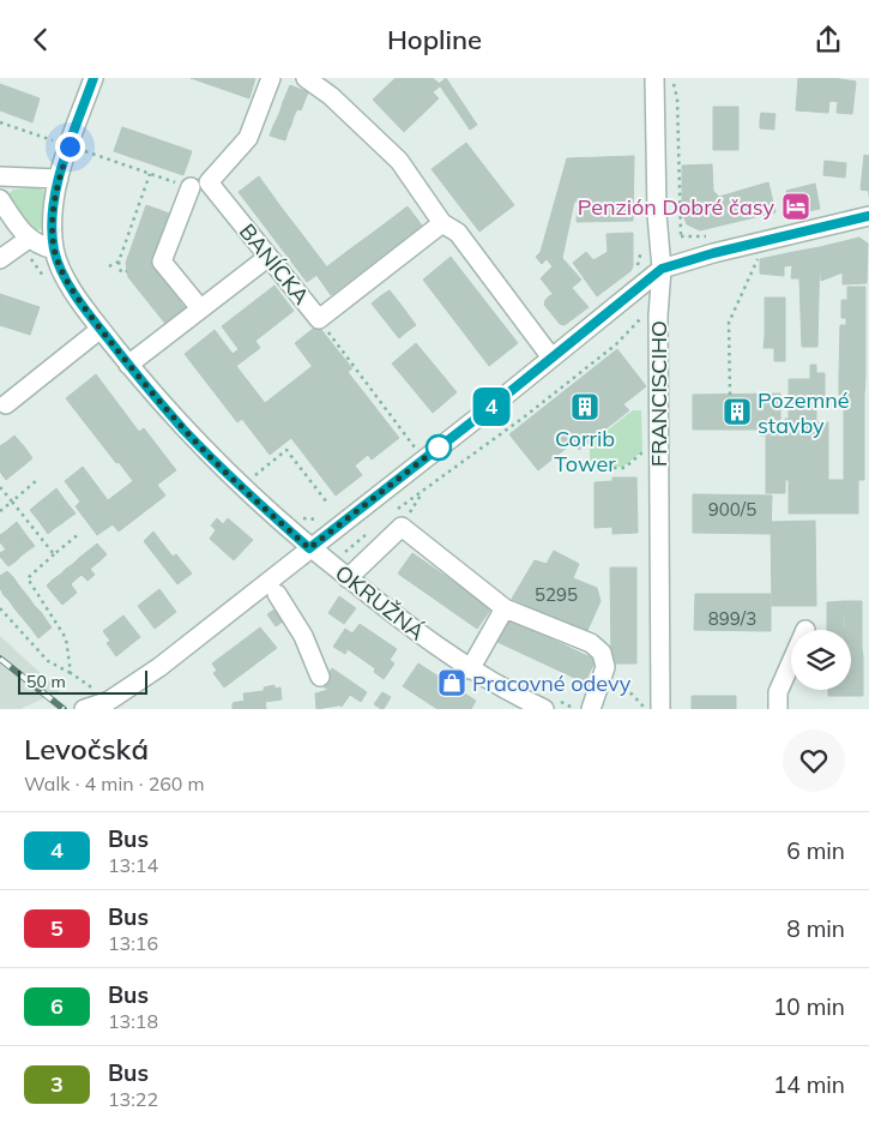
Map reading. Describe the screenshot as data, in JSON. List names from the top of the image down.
{
  "streets": {
    "street": ["BANÍCKA", "FRANCISCIHO", "OKRUŽNÁ"]
  },
  "places": {
    "hotel": ["Penzión Dobré časy"],
    "building": ["Corrib Tower", "Pozemné stavby"],
    "shop": ["Pracovné odevy"]
  },
  "lines": ["bus line 4"],
  "house_numbers": ["900/5", "5295", "899/3"],
  "scale_bar": "50 m",
  "page": {
    "header": "Hopline",
    "on_map": "4",
    "scale": "50 m",
    "heading": ["Levočská", "Walk · 4 min · 260 m"],
    "list": [
      {
        "mark": "4",
        "name": "Bus",
        "note": "13:14",
        "value": "6 min"
      },
      {
        "mark": "5",
        "name": "Bus",
        "note": "13:16",
        "value": "8 min"
      },
      {
        "mark": "6",
        "name": "Bus",
        "note": "13:18",
        "value": "10 min"
      },
      {
        "mark": "3",
        "name": "Bus",
        "note": "13:22",
        "value": "14 min"
      }
    ]
  }
}
